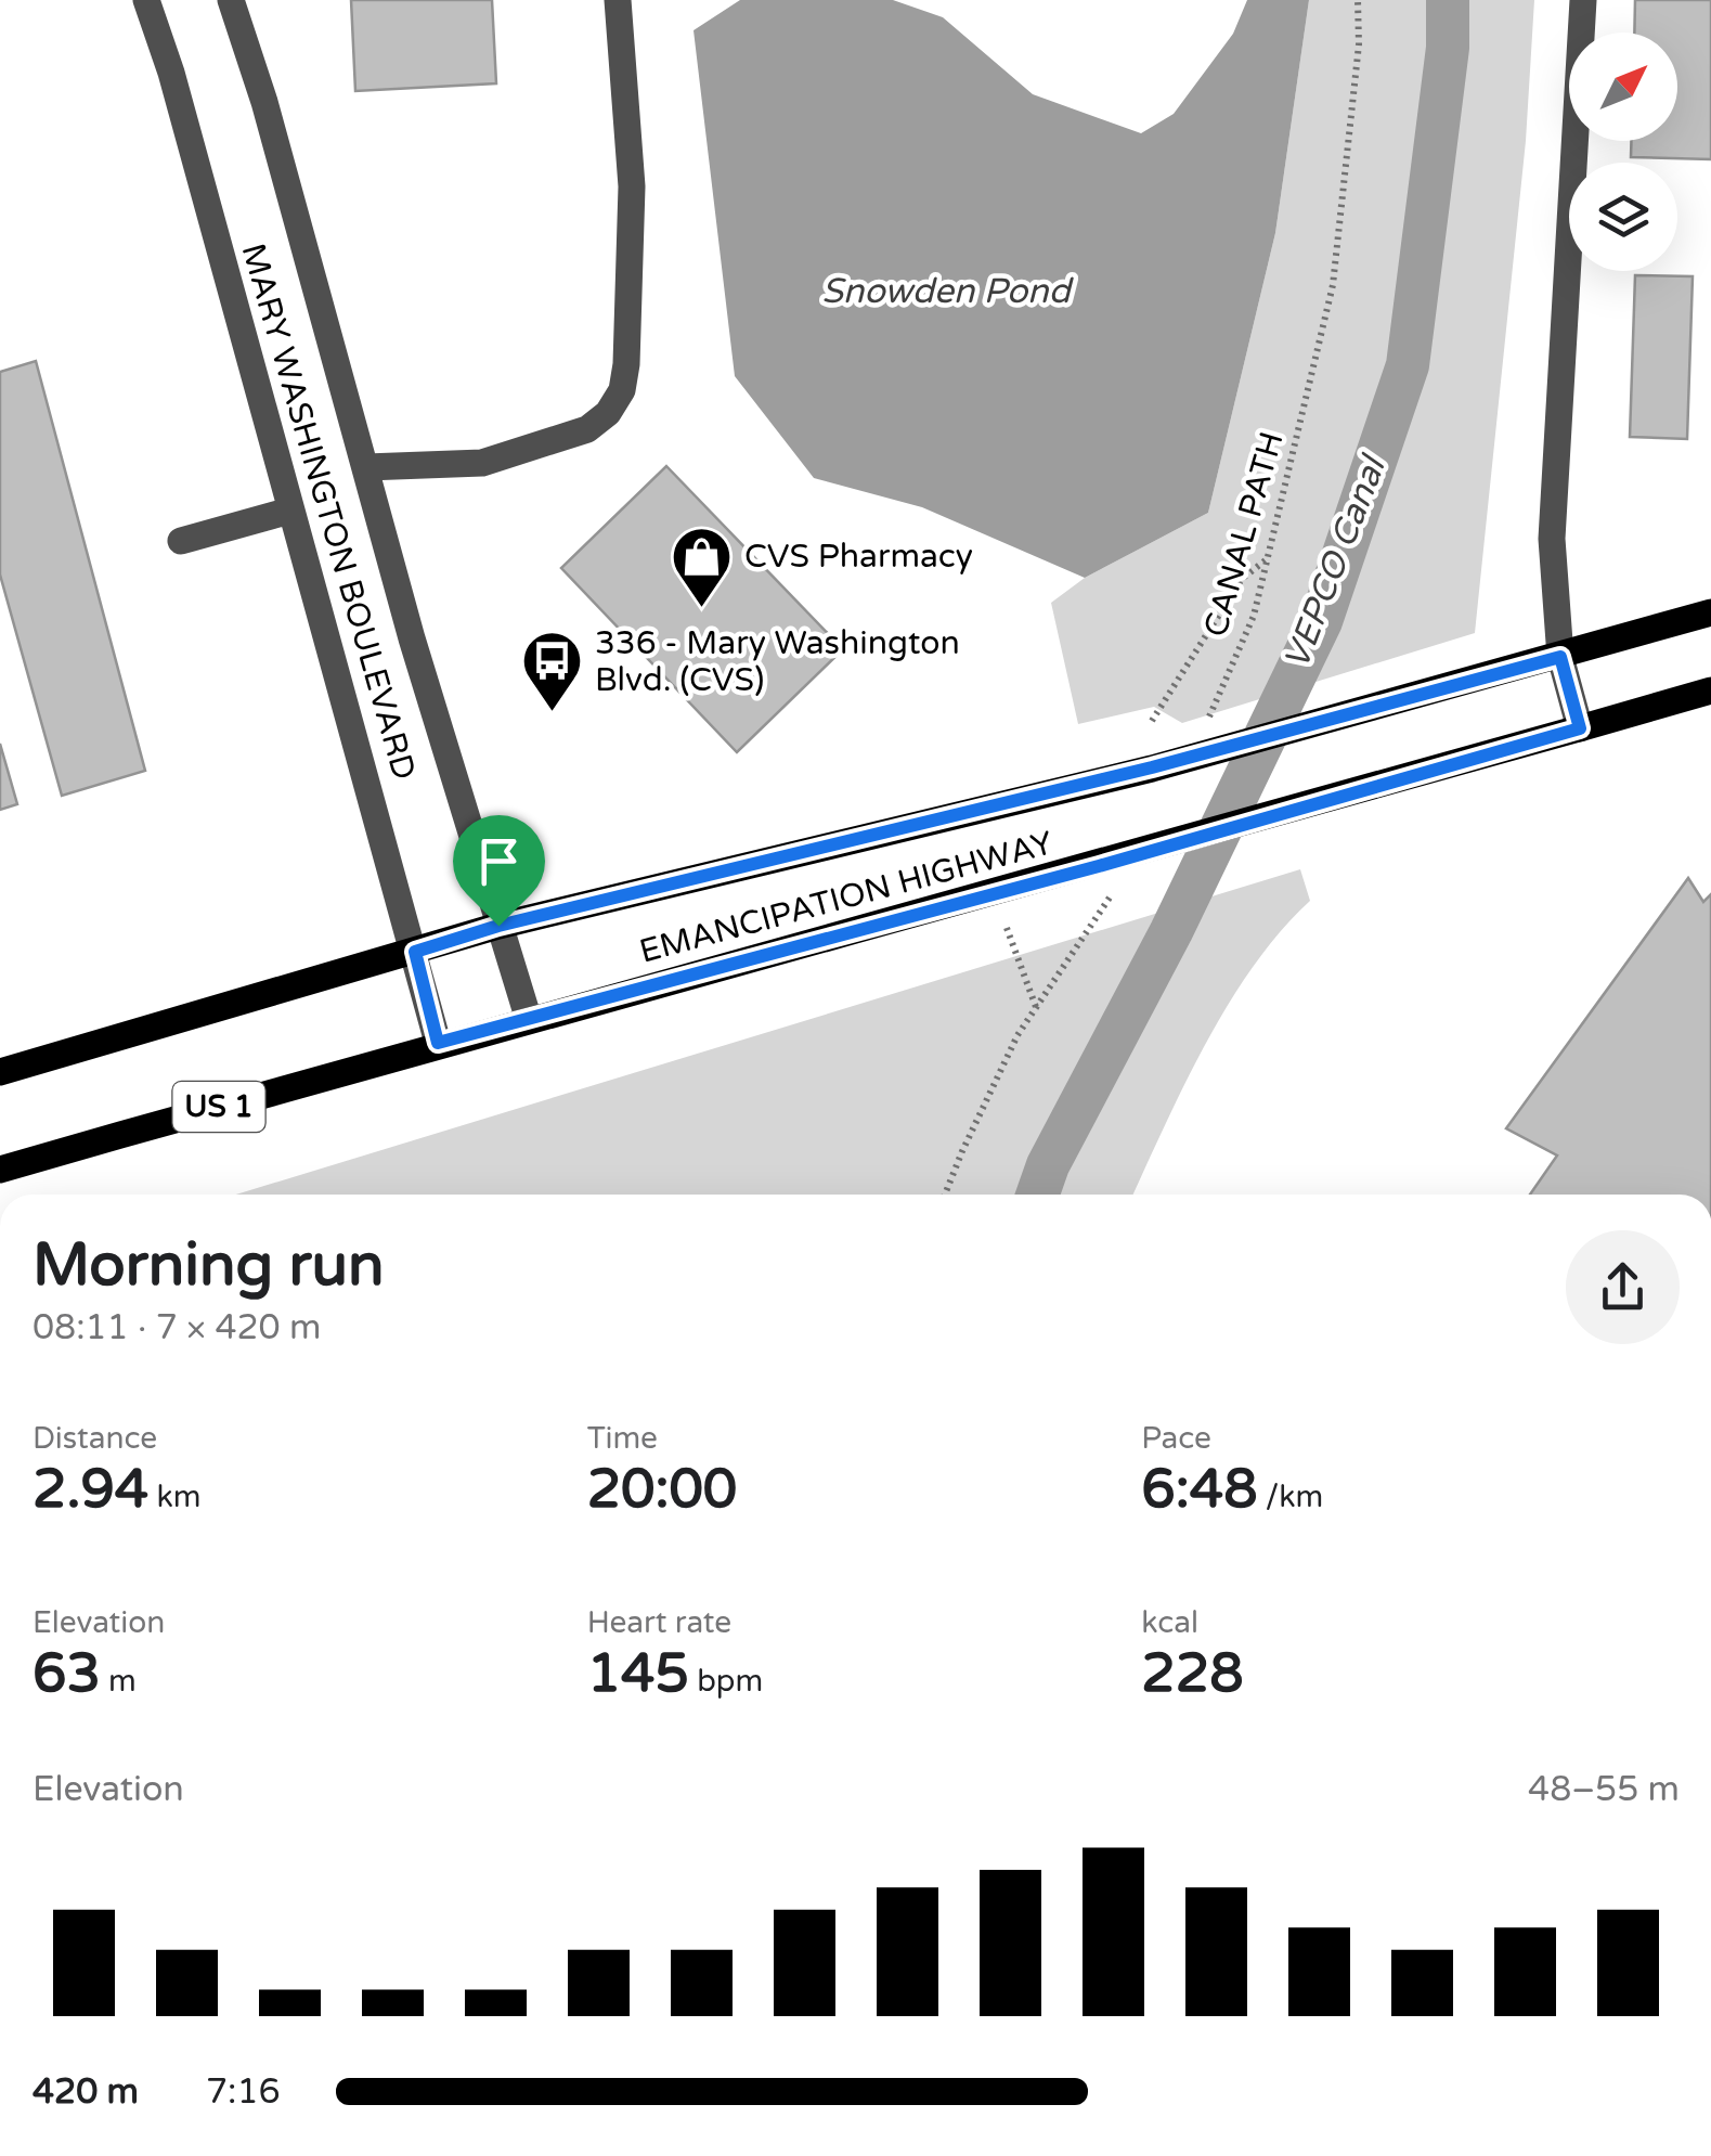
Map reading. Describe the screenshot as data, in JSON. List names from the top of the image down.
{
  "streets": {
    "main road": ["EMANCIPATION HIGHWAY", "US 1"],
    "street": ["MARY WASHINGTON BOULEVARD"],
    "path": ["CANAL PATH"]
  },
  "crossings": [
    ["MARY WASHINGTON BOULEVARD", "EMANCIPATION HIGHWAY"]
  ],
  "water": ["Snowden Pond", "VEPCO Canal"],
  "places": {
    "shop": ["CVS Pharmacy"],
    "bus stop": ["336 - Mary Washington Blvd. (CVS)"]
  },
  "north": "top right",
  "page": {
    "heading": ["Morning run", "08:11 · 7 × 420 m"],
    "stats": [
      ["Distance", "2.94 km"],
      ["Time", "20:00"],
      ["Pace", "6:48 /km"],
      ["Elevation", "63 m"],
      ["Heart rate", "145 bpm"],
      ["kcal", "228"]
    ],
    "chart": ["Elevation", "48–55 m"],
    "list": [
      {
        "name": "420 m",
        "note": "7:16"
      }
    ]
  }
}
